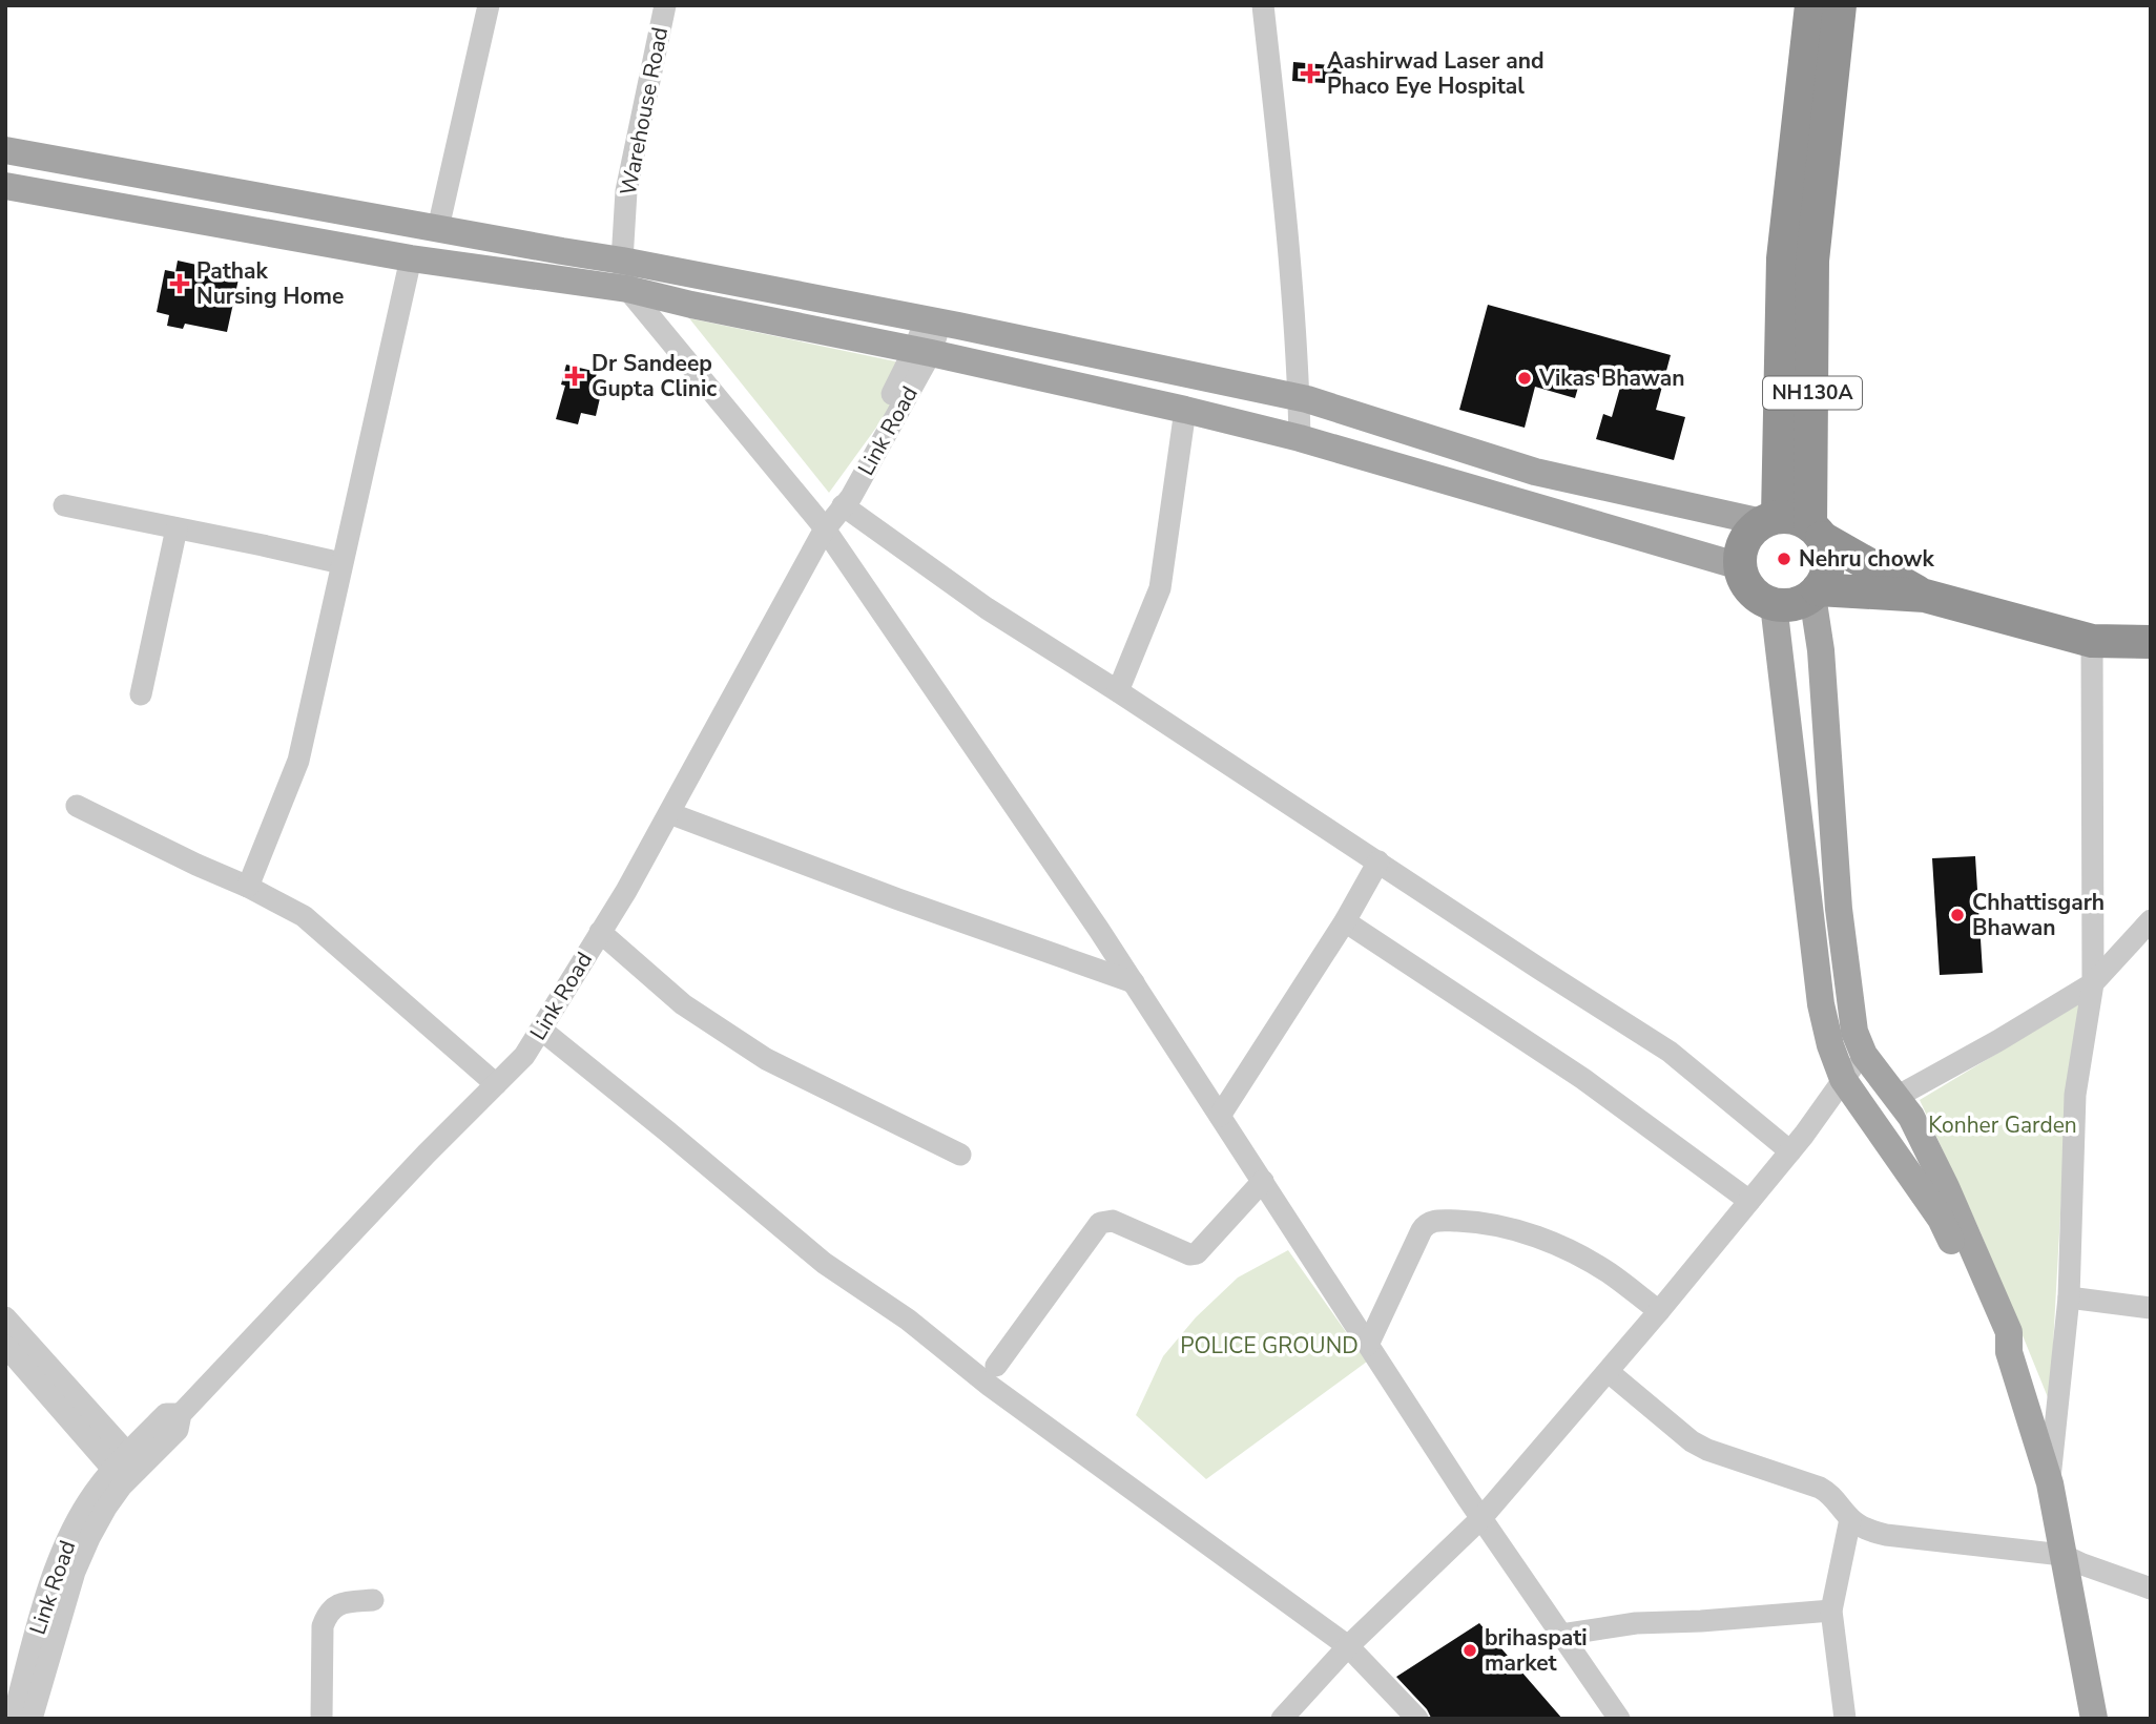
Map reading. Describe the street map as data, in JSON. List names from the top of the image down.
{
  "streets": {
    "highway": ["NH130A"],
    "street": ["Warehouse Road", "Link Road"]
  },
  "parks": ["Konher Garden", "POLICE GROUND"],
  "places": {
    "health": ["Aashirwad Laser and Phaco Eye Hospital", "Pathak Nursing Home", "Dr Sandeep Gupta Clinic"],
    "other": [
      "Vikas Bhawan",
      "Nehru chowk",
      "Chhattisgarh Bhawan",
      "brihaspati market"
    ]
  }
}
